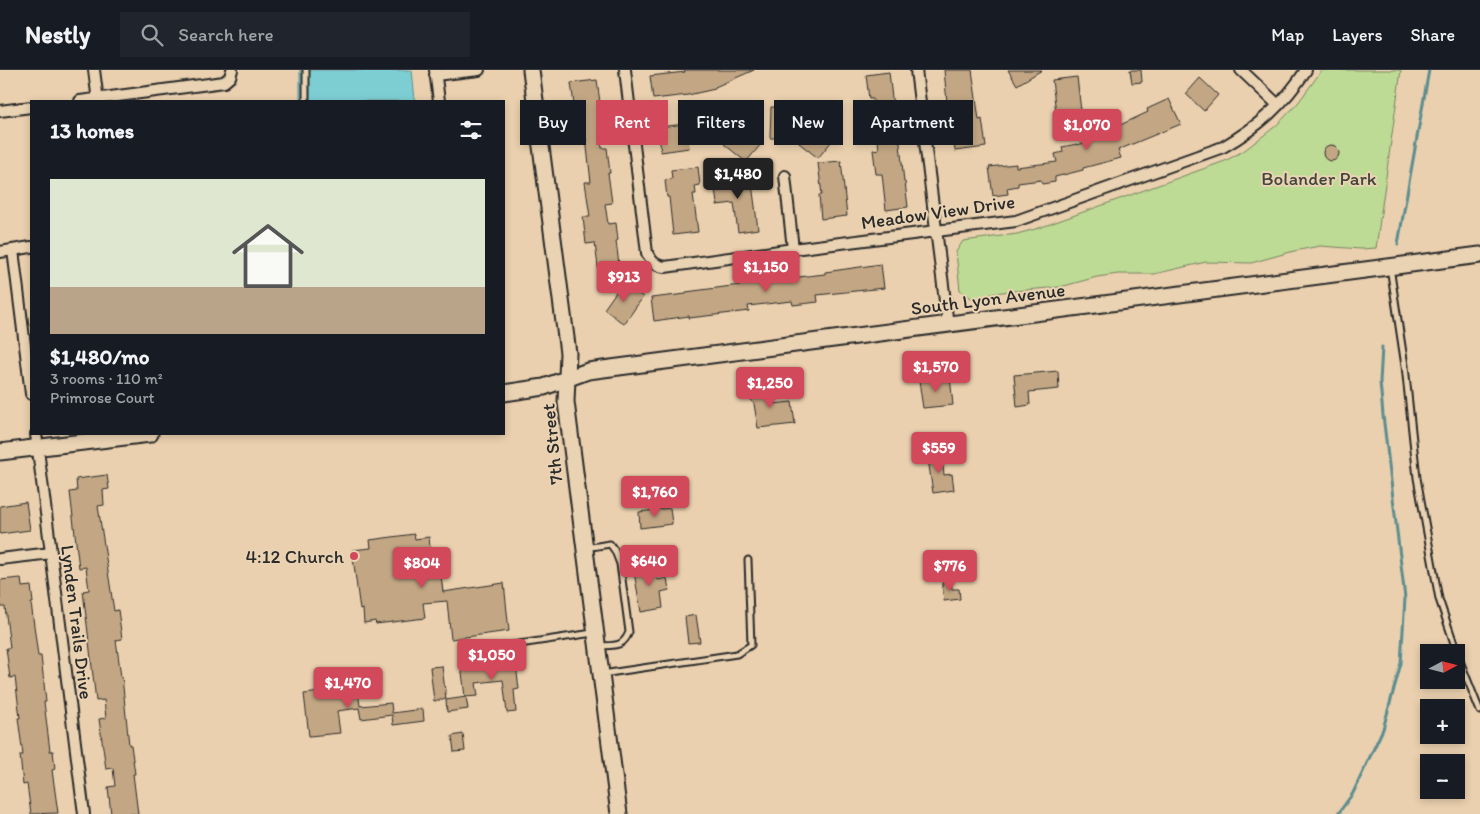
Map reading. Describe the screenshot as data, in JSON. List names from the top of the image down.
{
  "streets": {
    "street": [
      "Meadow View Drive",
      "South Lyon Avenue",
      "7th Street",
      "Lynden Trails Drive"
    ]
  },
  "crossings": [
    ["South Lyon Avenue", "7th Street"]
  ],
  "parks": ["Bolander Park"],
  "places": ["4:12 Church"],
  "north": "right",
  "page": {
    "header": "Nestly",
    "search": "Search here",
    "nav": ["Map", "Layers", "Share"],
    "chip": [
      "Buy",
      "Rent",
      "Filters",
      "New",
      "Apartment"
    ],
    "heading": "13 homes",
    "price": [
      "$1,070",
      "$1,480",
      "$1,150",
      "$913",
      "$1,570",
      "$1,250",
      "$559",
      "$1,760",
      "$640",
      "$804",
      "$776",
      "$1,050",
      "$1,470"
    ],
    "list": [
      {
        "name": "$1,480/mo",
        "note": "3 rooms · 110 m² · Primrose Court"
      }
    ],
    "map_buttons": ["+", "−"]
  }
}
